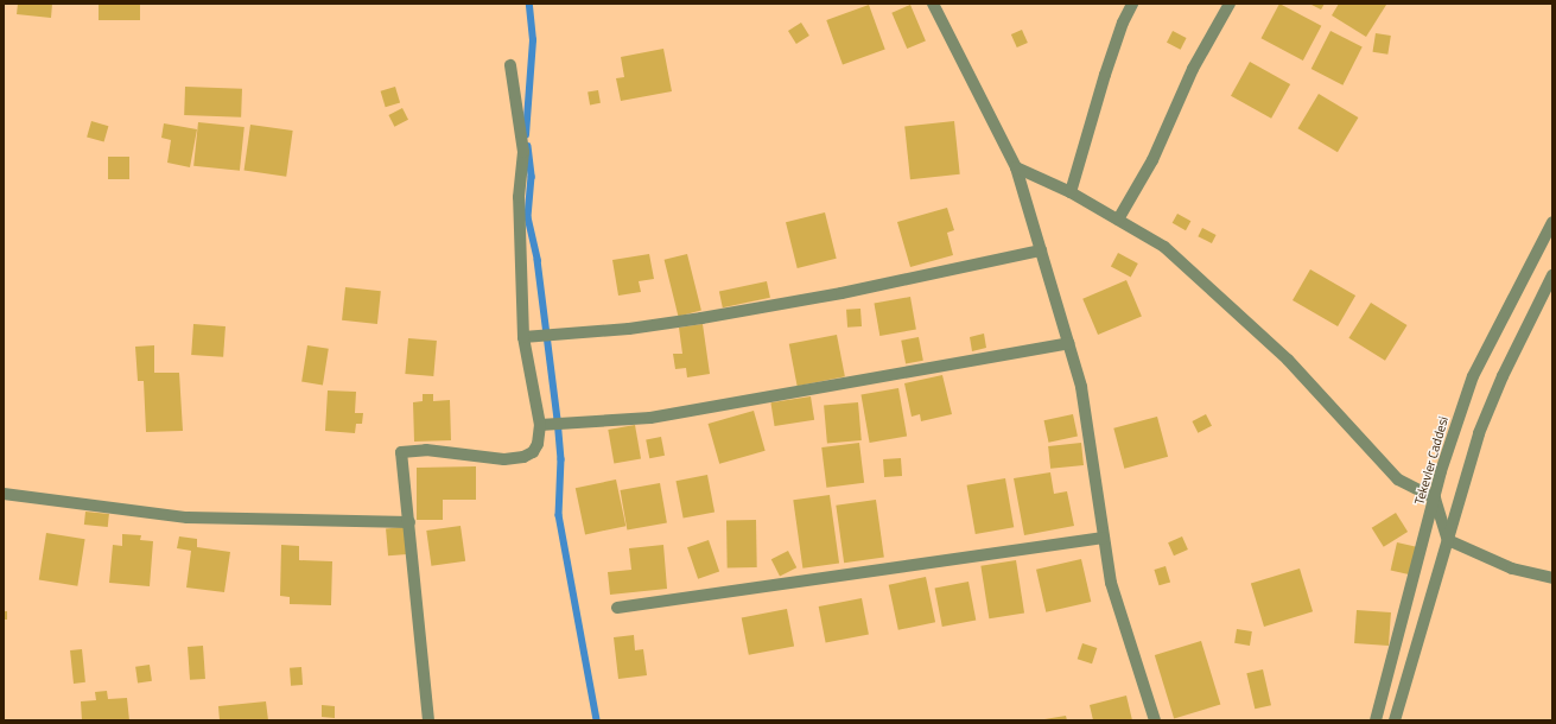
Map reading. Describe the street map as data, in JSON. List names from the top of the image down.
{
  "streets": {
    "street": ["Tekevler Caddesi"]
  }
}
